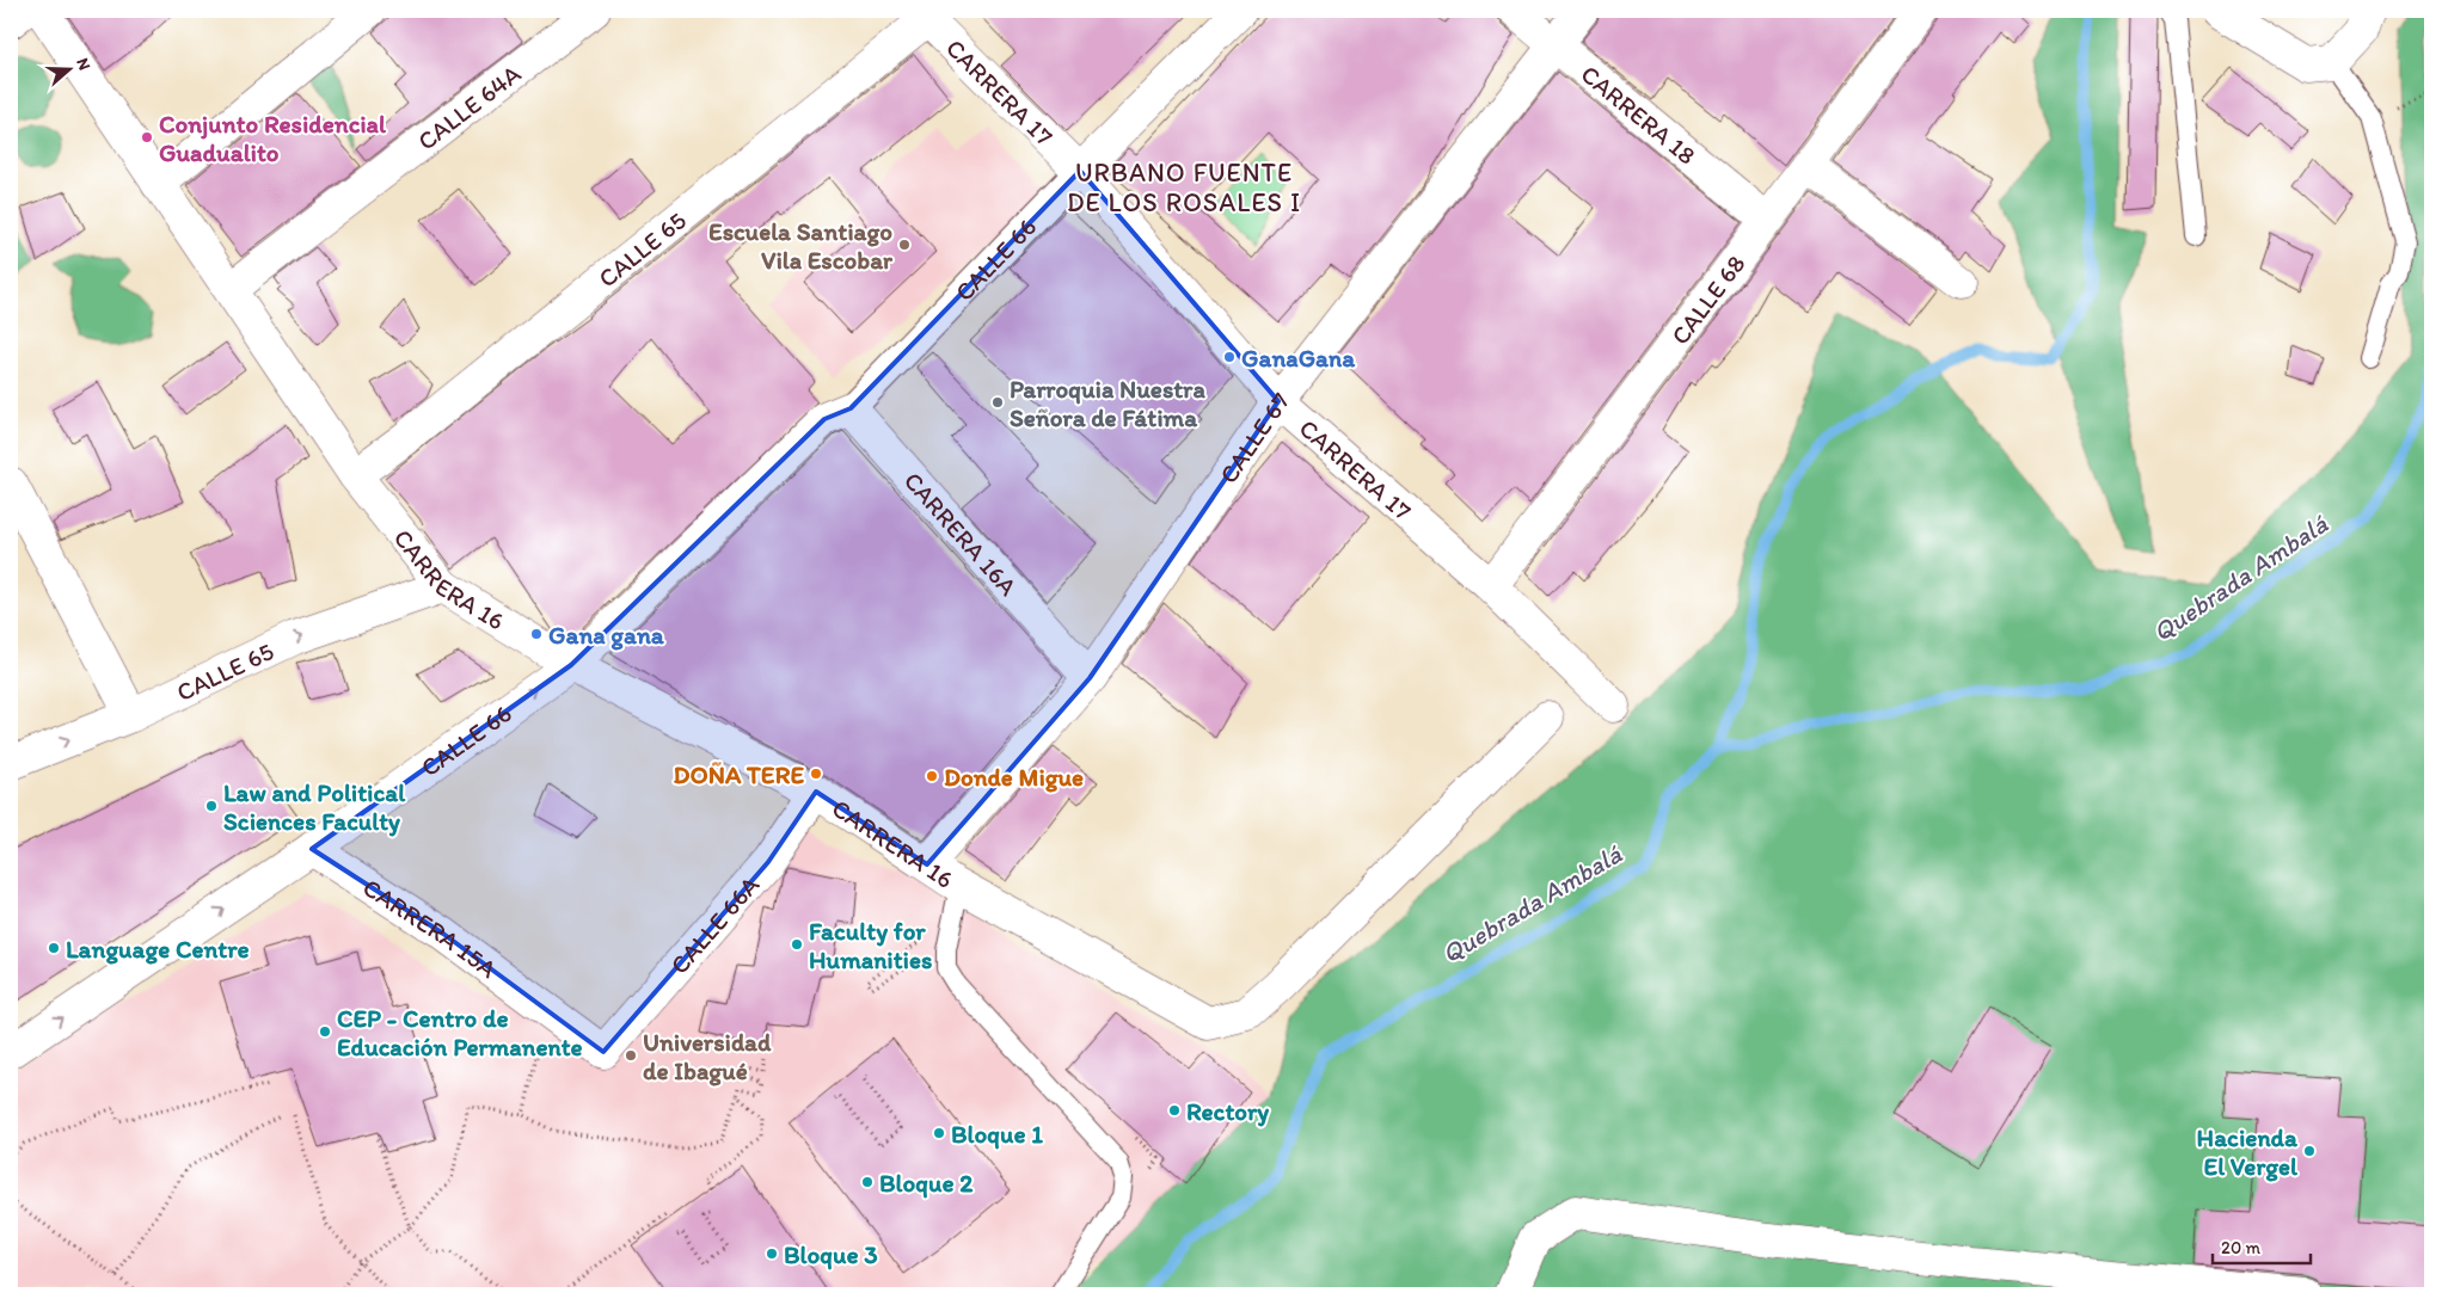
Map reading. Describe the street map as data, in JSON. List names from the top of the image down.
{
  "streets": {
    "street": [
      "CARRERA 17",
      "CALLE 64A",
      "CARRERA 18",
      "CALLE 65",
      "CALLE 66",
      "CALLE 68",
      "CALLE 67",
      "CARRERA 16A",
      "CARRERA 16",
      "CALLE 66A",
      "CARRERA 15A"
    ]
  },
  "crossings": [
    ["CARRERA 17", "CALLE 65"],
    ["CARRERA 17", "CALLE 66"],
    ["CARRERA 17", "CALLE 68"],
    ["CARRERA 17", "CALLE 67"],
    ["CALLE 64A", "CARRERA 16"],
    ["CARRERA 18", "CALLE 68"],
    ["CARRERA 18", "CALLE 67"],
    ["CALLE 65", "CARRERA 16"],
    ["CALLE 66", "CARRERA 16A"],
    ["CALLE 66", "CARRERA 16"],
    ["CALLE 66", "CARRERA 15A"],
    ["CALLE 67", "CARRERA 16A"],
    ["CALLE 67", "CARRERA 16"],
    ["CARRERA 16", "CALLE 66A"],
    ["CALLE 66A", "CARRERA 15A"]
  ],
  "one_way": ["CALLE 65", "CALLE 66"],
  "districts": ["URBANO FUENTE DE LOS ROSALES I"],
  "water": ["Quebrada Ambalá"],
  "places": [
    "Conjunto Residencial Guadualito",
    "Escuela Santiago Vila Escobar",
    "GanaGana",
    "Parroquia Nuestra Señora de Fátima",
    "Gana gana",
    "DOÑA TERE",
    "Donde Migue",
    "Law and Political Sciences Faculty",
    "Faculty for Humanities",
    "Language Centre",
    "CEP - Centro de Educación Permanente",
    "Universidad de Ibagué",
    "Rectory",
    "Bloque 1",
    "Hacienda El Vergel",
    "Bloque 2",
    "Bloque 3"
  ],
  "scale_bar": "20 m",
  "north": "right"
}
